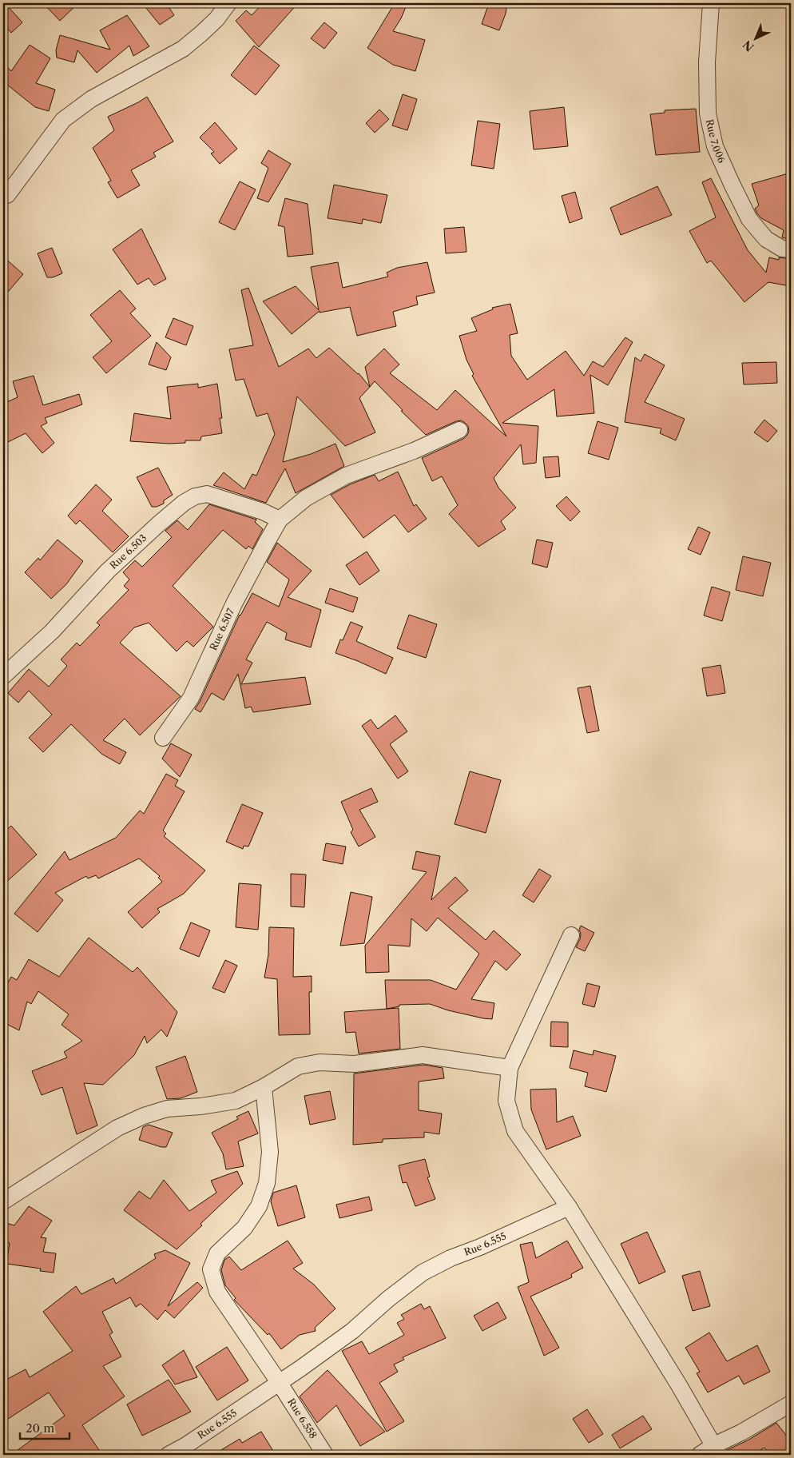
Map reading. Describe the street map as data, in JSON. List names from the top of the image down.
{
  "streets": {
    "street": [
      "Rue 7.006",
      "Rue 6.503",
      "Rue 6.507",
      "Rue 6.555",
      "Rue 6.558"
    ]
  },
  "crossings": [
    ["Rue 6.503", "Rue 6.507"],
    ["Rue 6.555", "Rue 6.558"]
  ],
  "scale_bar": "20 m",
  "north": "bottom left"
}
